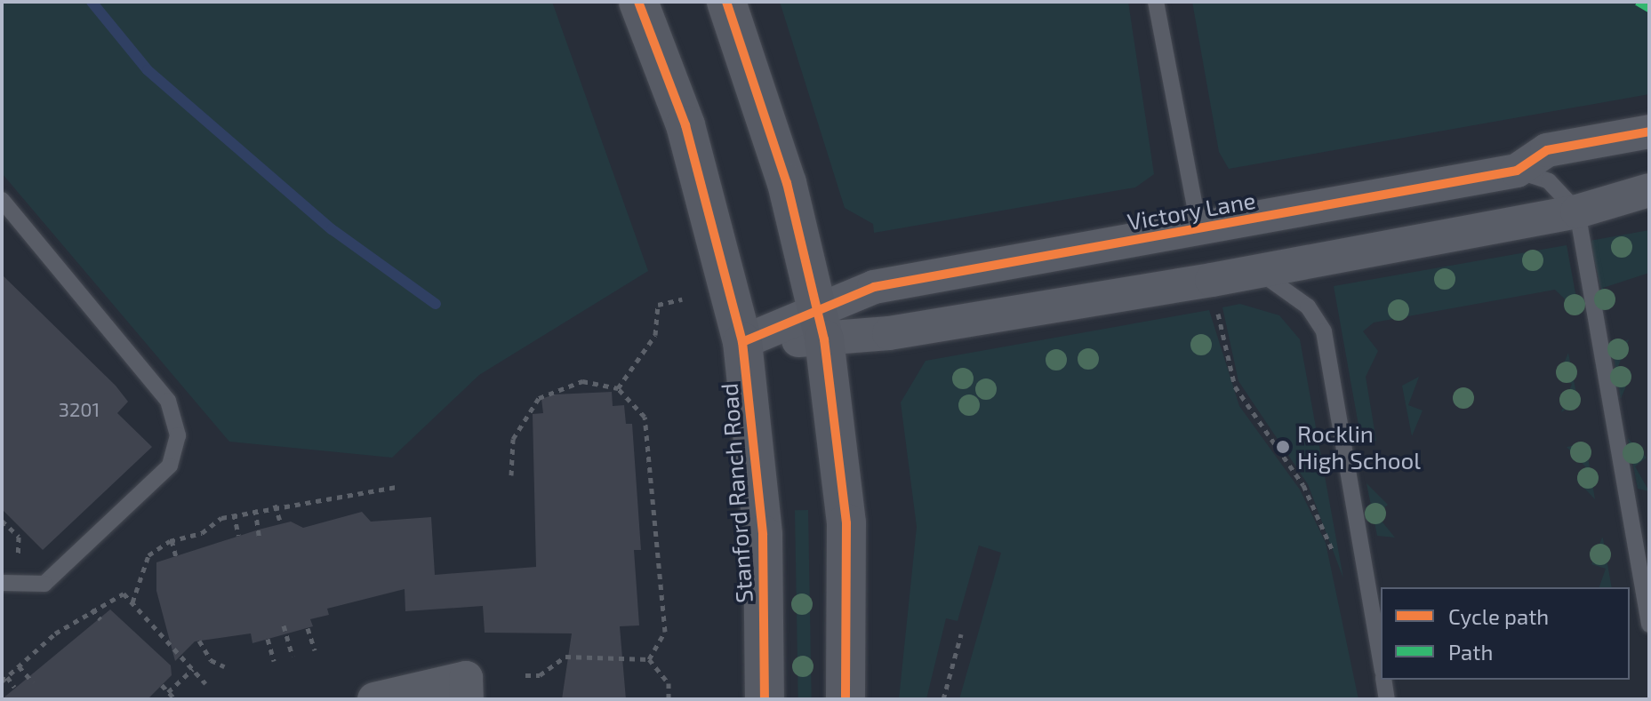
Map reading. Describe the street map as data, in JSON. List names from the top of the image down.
{
  "streets": {
    "main road": ["Stanford Ranch Road"],
    "street": ["Victory Lane"]
  },
  "crossings": [
    ["Victory Lane", "Stanford Ranch Road"]
  ],
  "places": ["Rocklin High School"],
  "house_numbers": ["3201"],
  "legend": ["Cycle path", "Path"]
}
